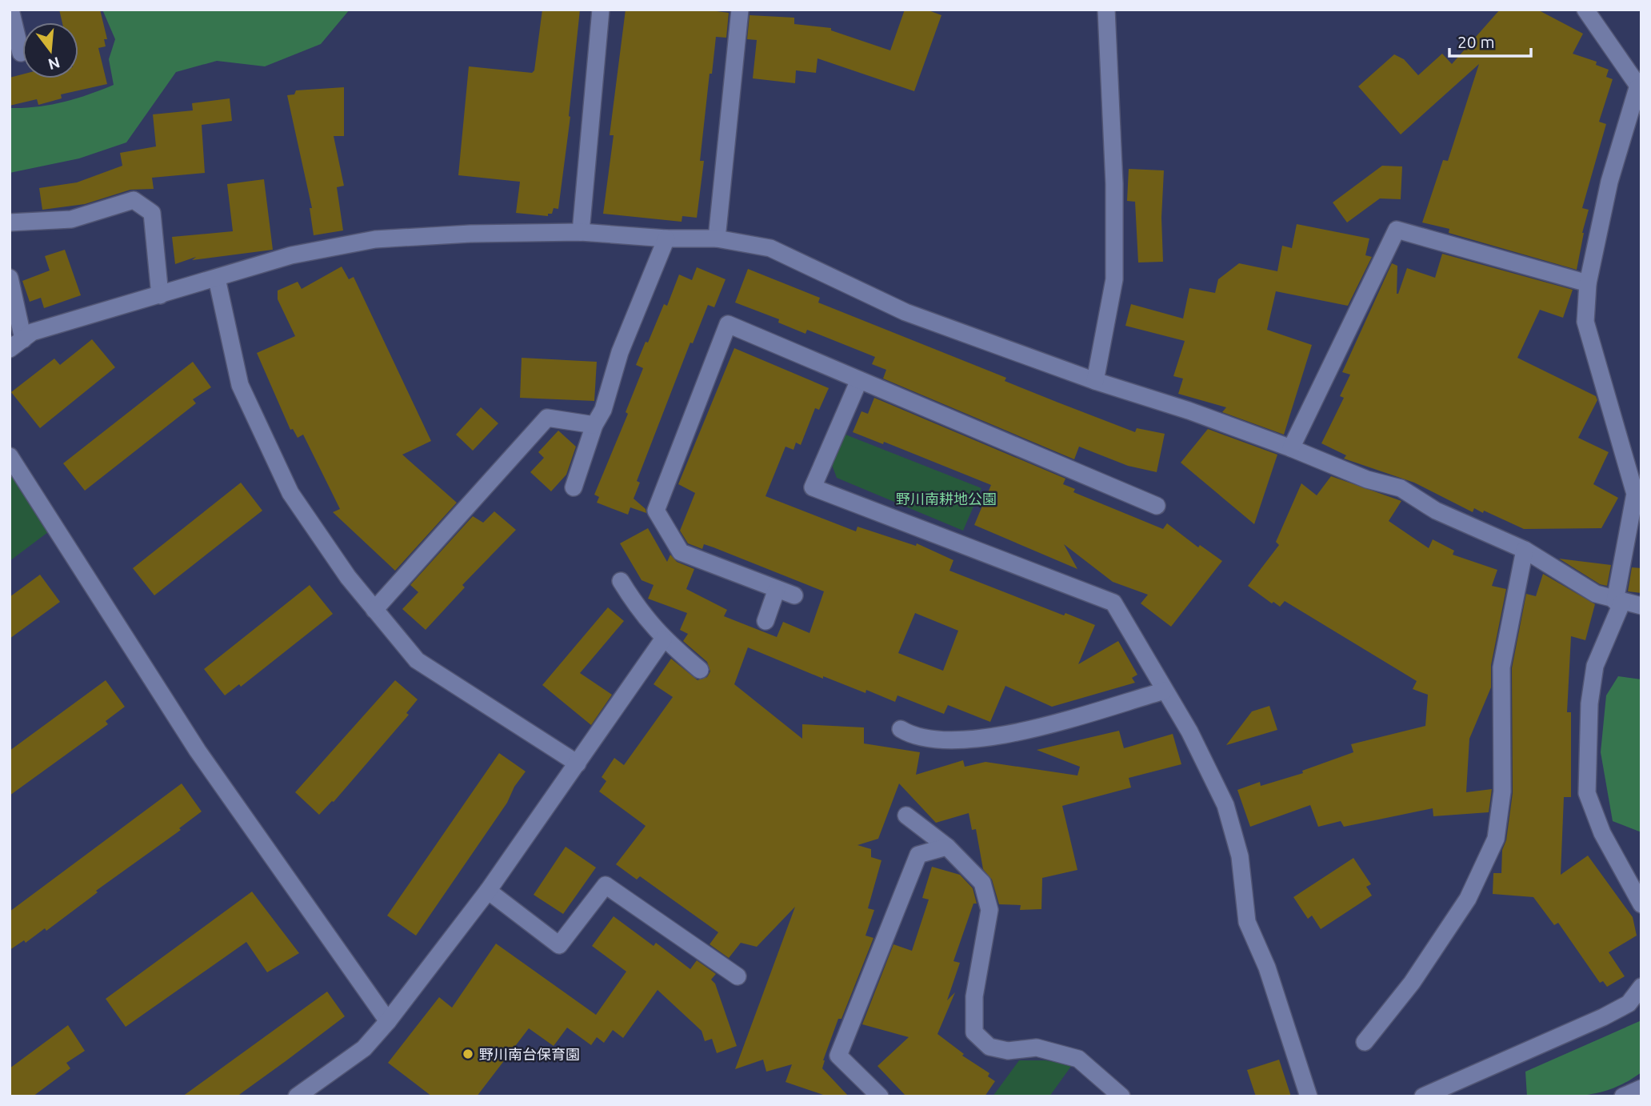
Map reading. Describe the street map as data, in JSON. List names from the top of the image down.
{
  "parks": ["野川南耕地公園"],
  "places": ["野川南台保育園"],
  "scale_bar": "20 m",
  "north": "bottom"
}
